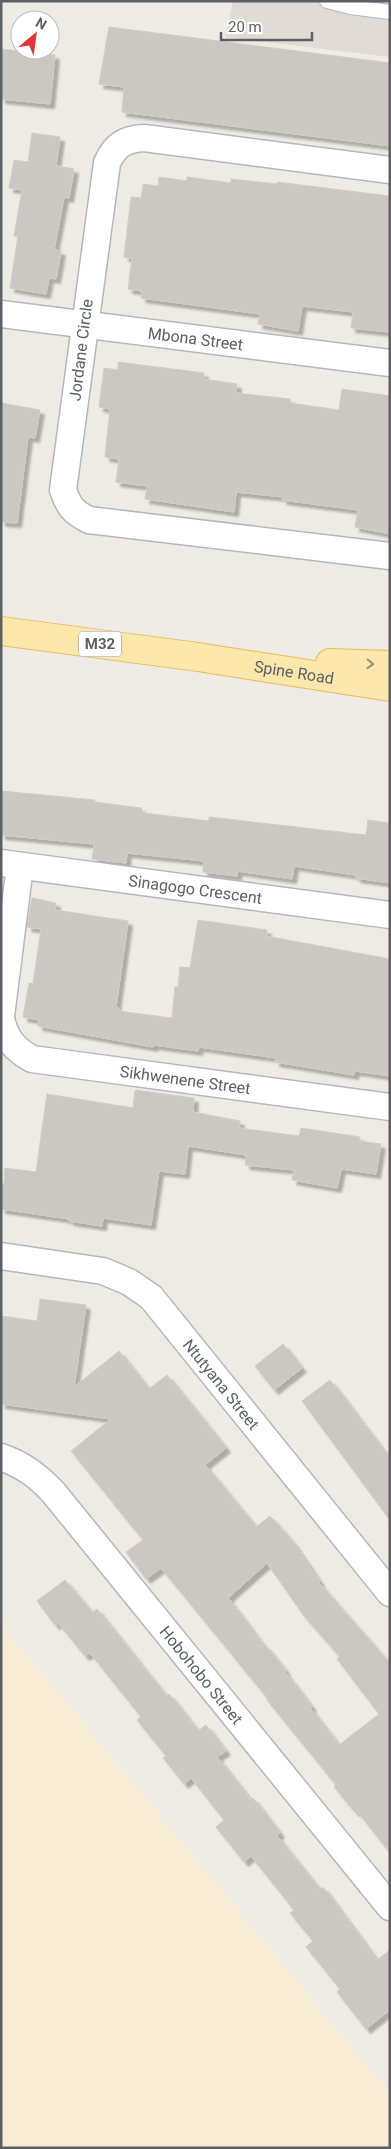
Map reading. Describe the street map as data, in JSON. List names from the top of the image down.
{
  "streets": {
    "main road": ["M32", "Spine Road"],
    "street": [
      "Mbona Street",
      "Jordane Circle",
      "Sinagogo Crescent",
      "Sikhwenene Street",
      "Ntutyana Street",
      "Hobohobo Street"
    ]
  },
  "crossings": [
    ["Mbona Street", "Jordane Circle"],
    ["Sinagogo Crescent", "Sikhwenene Street"]
  ],
  "scale_bar": "20 m",
  "north": "top right"
}
